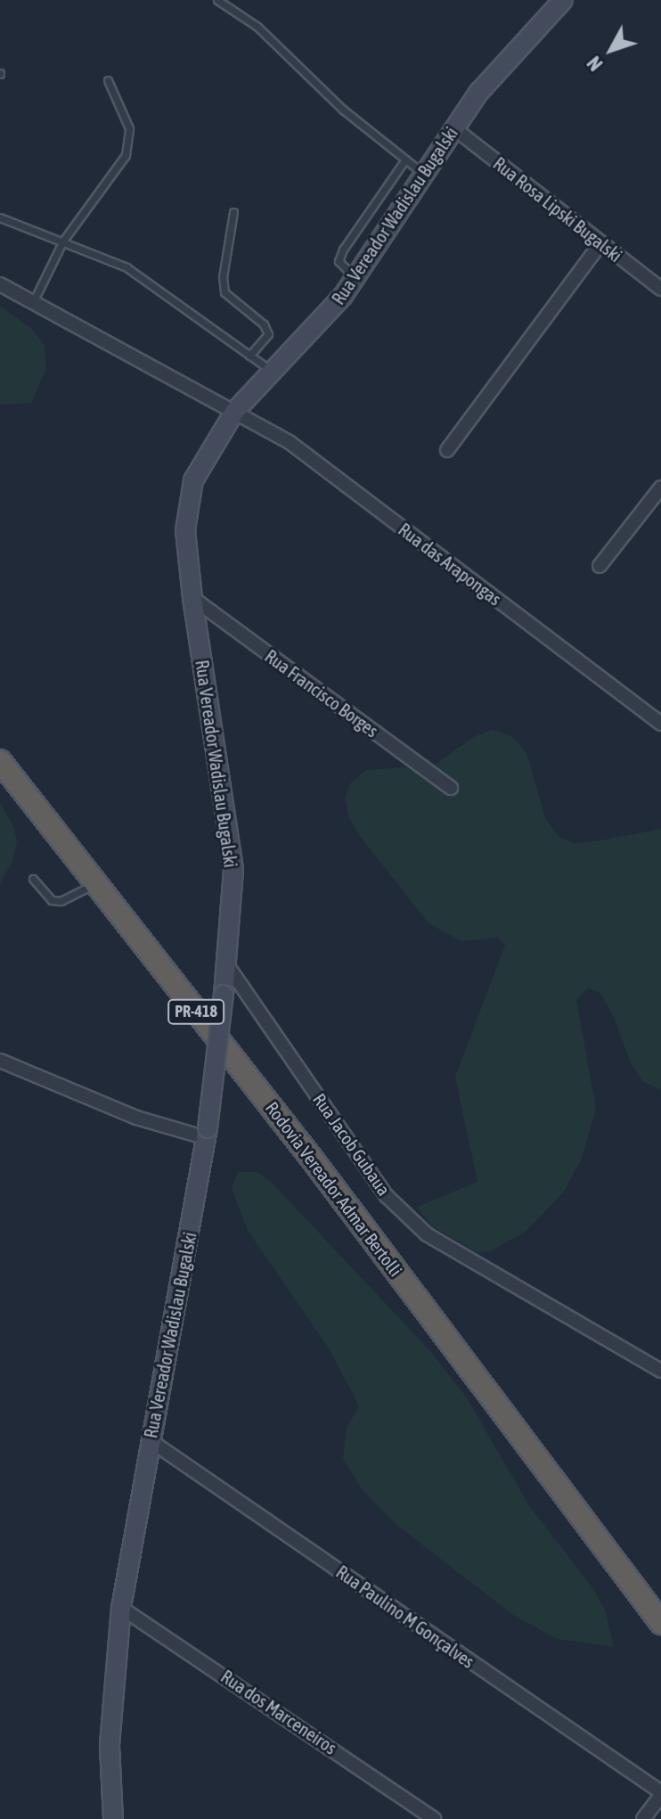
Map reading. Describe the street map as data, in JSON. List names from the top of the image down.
{
  "streets": {
    "highway": ["PR-418", "Rodovia Vereador Admar Bertolli"],
    "main road": ["Rua Vereador Wadislau Bugalski"],
    "street": [
      "Rua Rosa Lipski Bugalski",
      "Rua das Arapongas",
      "Rua Francisco Borges",
      "Rua Jacob Gubaua",
      "Rua Paulino M Gonçalves",
      "Rua dos Marceneiros"
    ]
  },
  "crossings": [
    ["Rua Rosa Lipski Bugalski", "Rua Vereador Wadislau Bugalski"],
    ["Rua Vereador Wadislau Bugalski", "Rua das Arapongas"],
    ["Rua Vereador Wadislau Bugalski", "Rua Francisco Borges"],
    ["Rua Vereador Wadislau Bugalski", "Rua Jacob Gubaua"],
    ["Rua Vereador Wadislau Bugalski", "Rua Paulino M Gonçalves"],
    ["Rua Vereador Wadislau Bugalski", "Rua dos Marceneiros"]
  ],
  "north": "bottom left"
}
